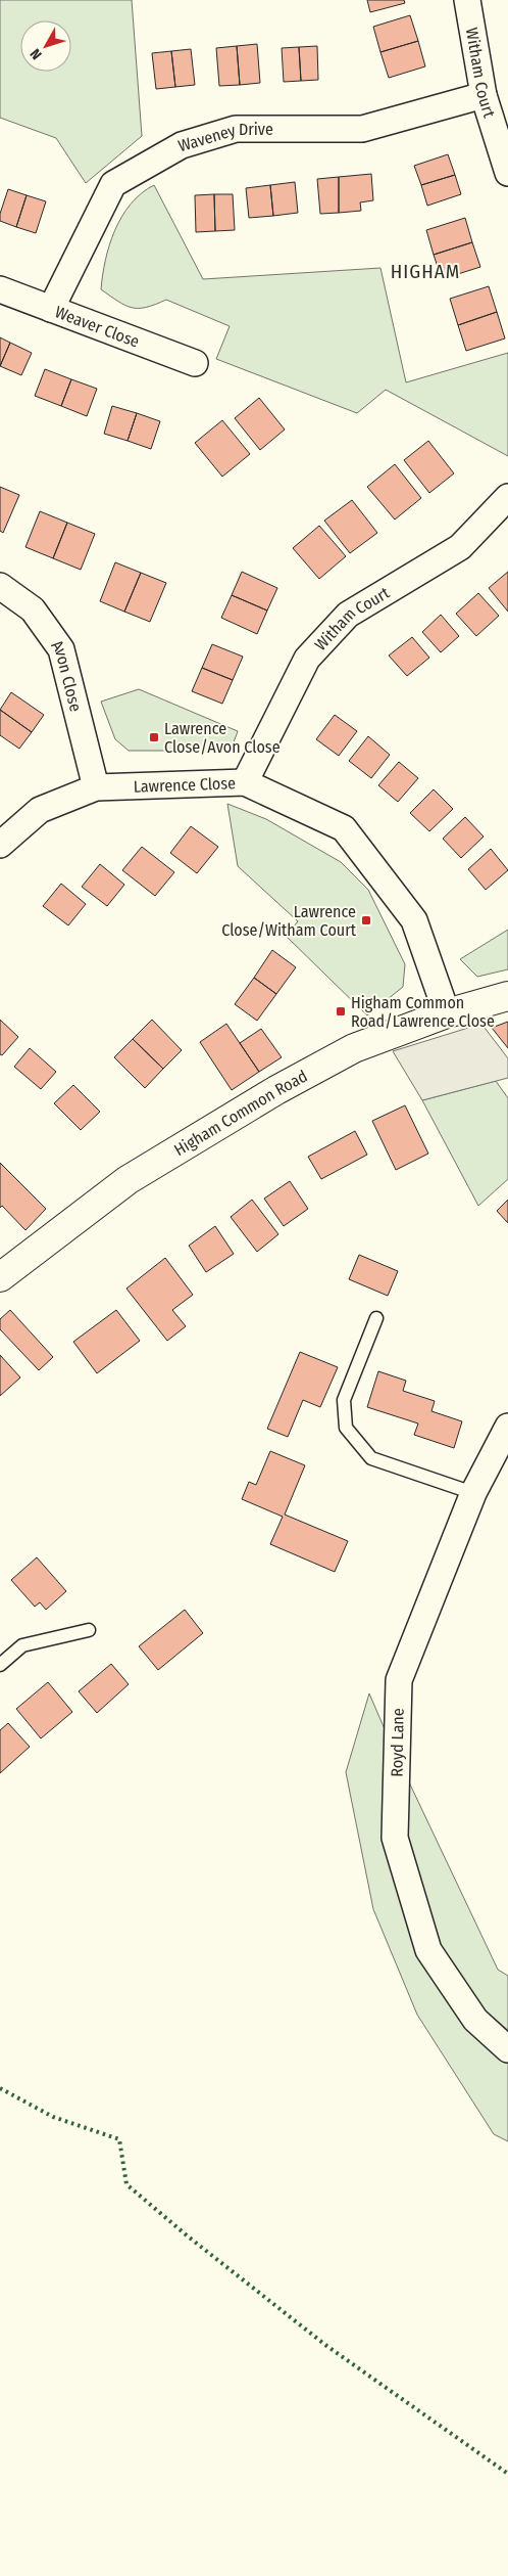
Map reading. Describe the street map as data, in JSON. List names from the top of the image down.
{
  "streets": {
    "street": [
      "Witham Court",
      "Waveney Drive",
      "Weaver Close",
      "Avon Close",
      "Lawrence Close",
      "Higham Common Road",
      "Royd Lane"
    ]
  },
  "crossings": [
    ["Witham Court", "Waveney Drive"],
    ["Witham Court", "Lawrence Close"],
    ["Waveney Drive", "Weaver Close"],
    ["Avon Close", "Lawrence Close"],
    ["Lawrence Close", "Higham Common Road"]
  ],
  "districts": ["HIGHAM"],
  "places": {
    "transit": ["Lawrence Close/Avon Close", "Lawrence Close/Witham Court", "Higham Common Road/Lawrence Close"]
  },
  "north": "bottom left"
}
